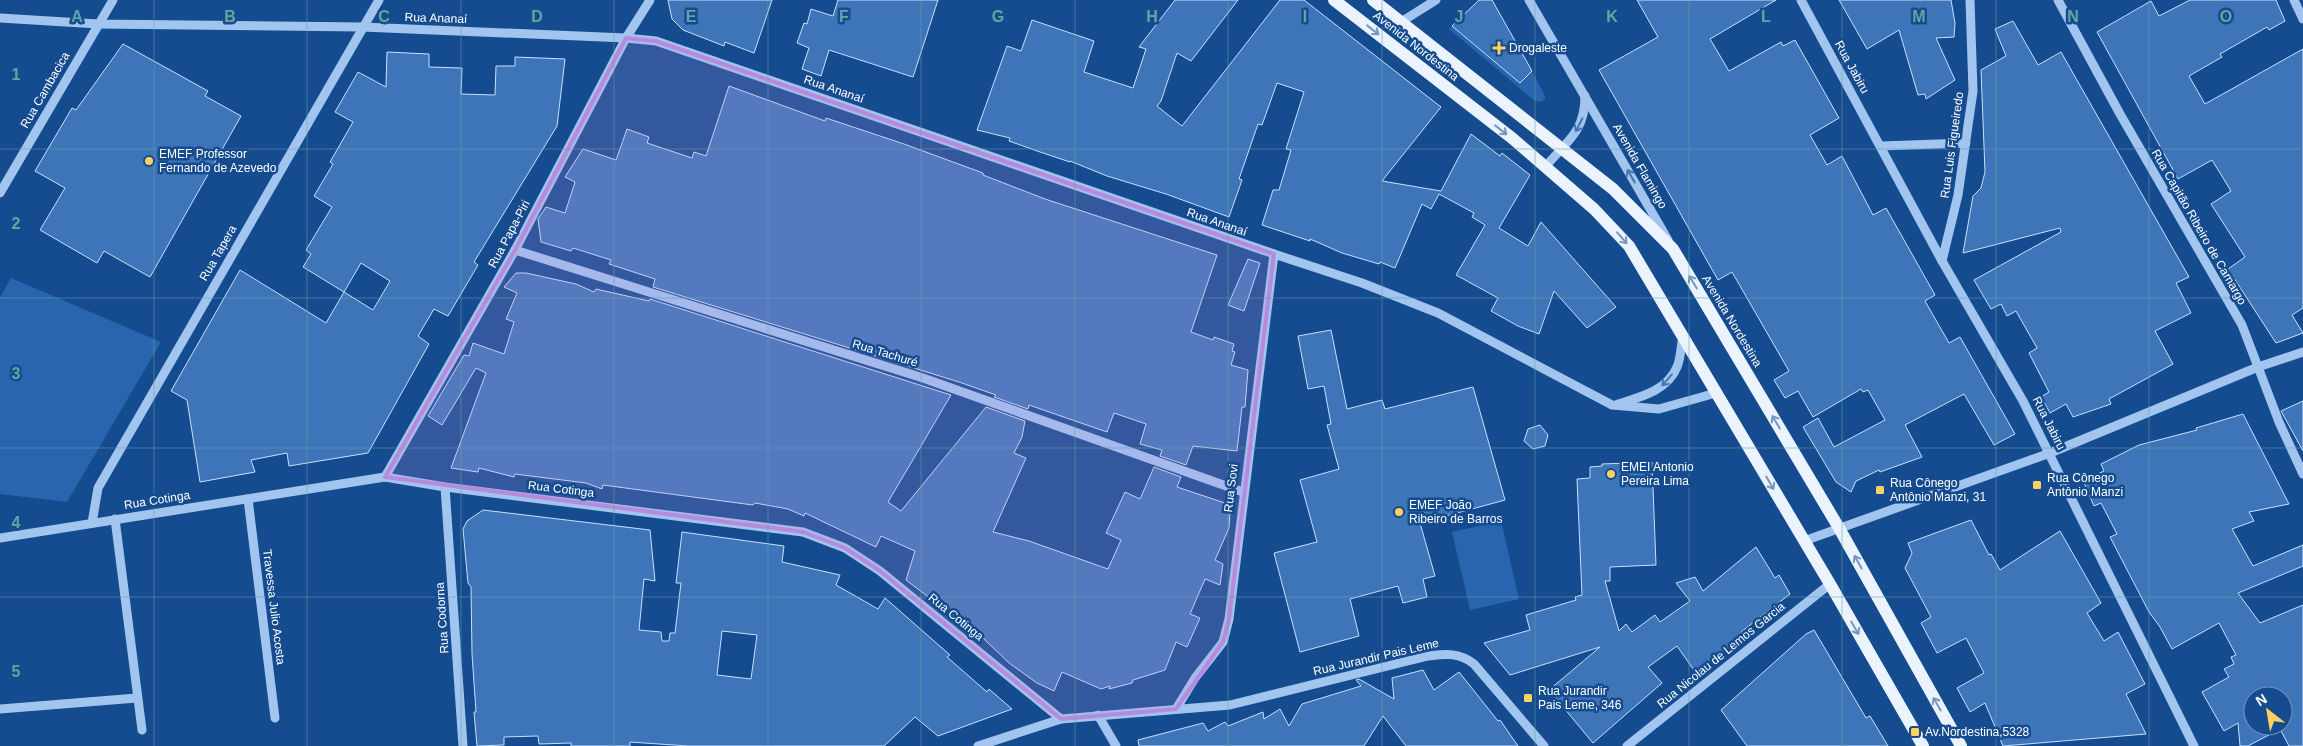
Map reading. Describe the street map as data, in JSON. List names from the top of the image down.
{
  "streets": {
    "main road": ["Avenida Nordestina"],
    "street": [
      "Rua Ananaí",
      "Rua Jabiru",
      "Rua Cambacica",
      "Rua Luis Figueiredo",
      "Avenida Flamingo",
      "Rua Capitão Ribeiro de Camargo",
      "Rua Papa-Piri",
      "Rua Tapera",
      "Rua Tachuré",
      "Rua Sovi",
      "Rua Cotinga",
      "Travessa Julio Acosta",
      "Rua Codorna",
      "Rua Nicolau de Lemos Garcia",
      "Rua Jurandir Pais Leme"
    ]
  },
  "crossings": [
    ["Rua Ananaí", "Avenida Nordestina"],
    ["Rua Ananaí", "Rua Cambacica"],
    ["Rua Ananaí", "Rua Papa-Piri"],
    ["Rua Ananaí", "Rua Tapera"],
    ["Rua Ananaí", "Rua Sovi"],
    ["Avenida Nordestina", "Avenida Flamingo"],
    ["Avenida Nordestina", "Rua Nicolau de Lemos Garcia"],
    ["Rua Jabiru", "Rua Luis Figueiredo"],
    ["Rua Papa-Piri", "Rua Tachuré"],
    ["Rua Papa-Piri", "Rua Cotinga"],
    ["Rua Tapera", "Rua Cotinga"],
    ["Rua Tachuré", "Rua Sovi"],
    ["Rua Sovi", "Rua Jurandir Pais Leme"],
    ["Rua Cotinga", "Travessa Julio Acosta"],
    ["Rua Cotinga", "Rua Codorna"],
    ["Rua Cotinga", "Rua Jurandir Pais Leme"]
  ],
  "one_way": ["Avenida Flamingo"],
  "places": {
    "health": ["Drogaleste"],
    "other": ["EMEF Professor Fernando de Azevedo", "EMEI Antonio Pereira Lima", "EMEF João Ribeiro de Barros"],
    "transit": [
      "Rua Cônego Antônio Manzi",
      "Rua Cônego Antônio Manzi, 31",
      "Rua Jurandir Pais Leme, 346",
      "Av.Nordestina,5328"
    ]
  },
  "north": "top left",
  "grid": {
    "columns": [
      "A",
      "B",
      "C",
      "D",
      "E",
      "F",
      "G",
      "H",
      "I",
      "J",
      "K",
      "L",
      "M",
      "N",
      "O"
    ],
    "rows": [
      "1",
      "2",
      "3",
      "4",
      "5"
    ]
  }
}
